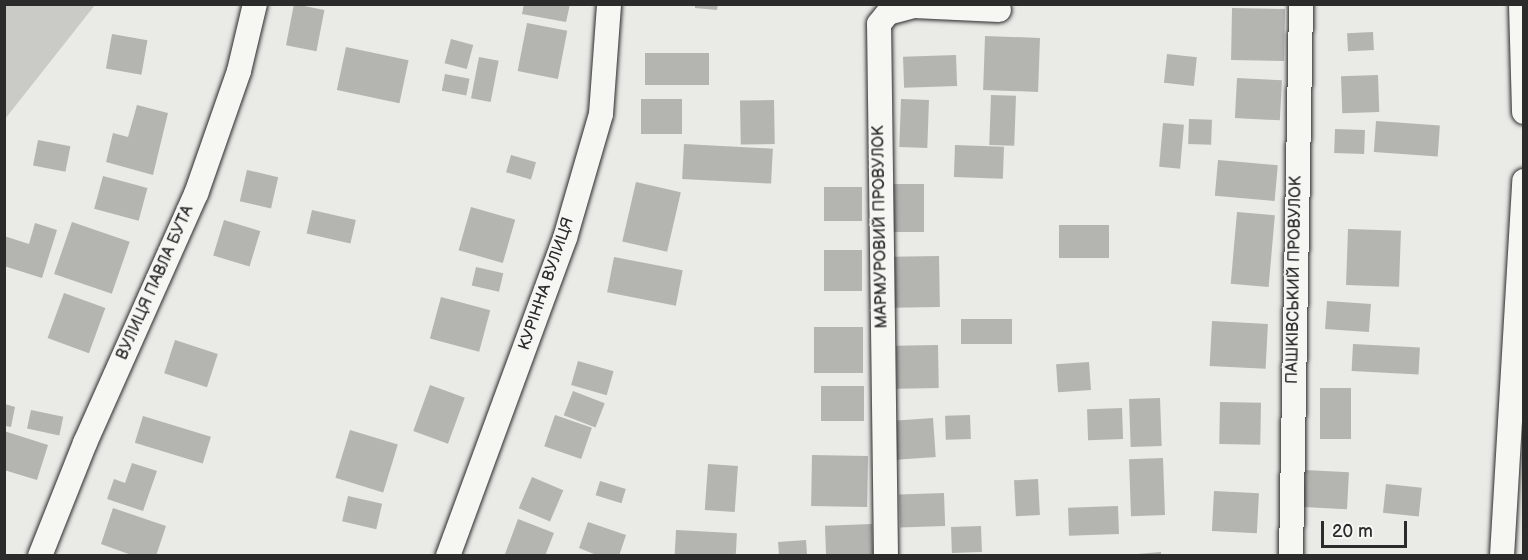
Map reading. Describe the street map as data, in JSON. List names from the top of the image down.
{
  "streets": {
    "street": [
      "МАРМУРОВИЙ ПРОВУЛОК",
      "ПАШКІВСЬКИЙ ПРОВУЛОК",
      "ВУЛИЦЯ ПАВЛА БУТА",
      "КУРІННА ВУЛИЦЯ"
    ]
  },
  "scale_bar": "20 m"
}
